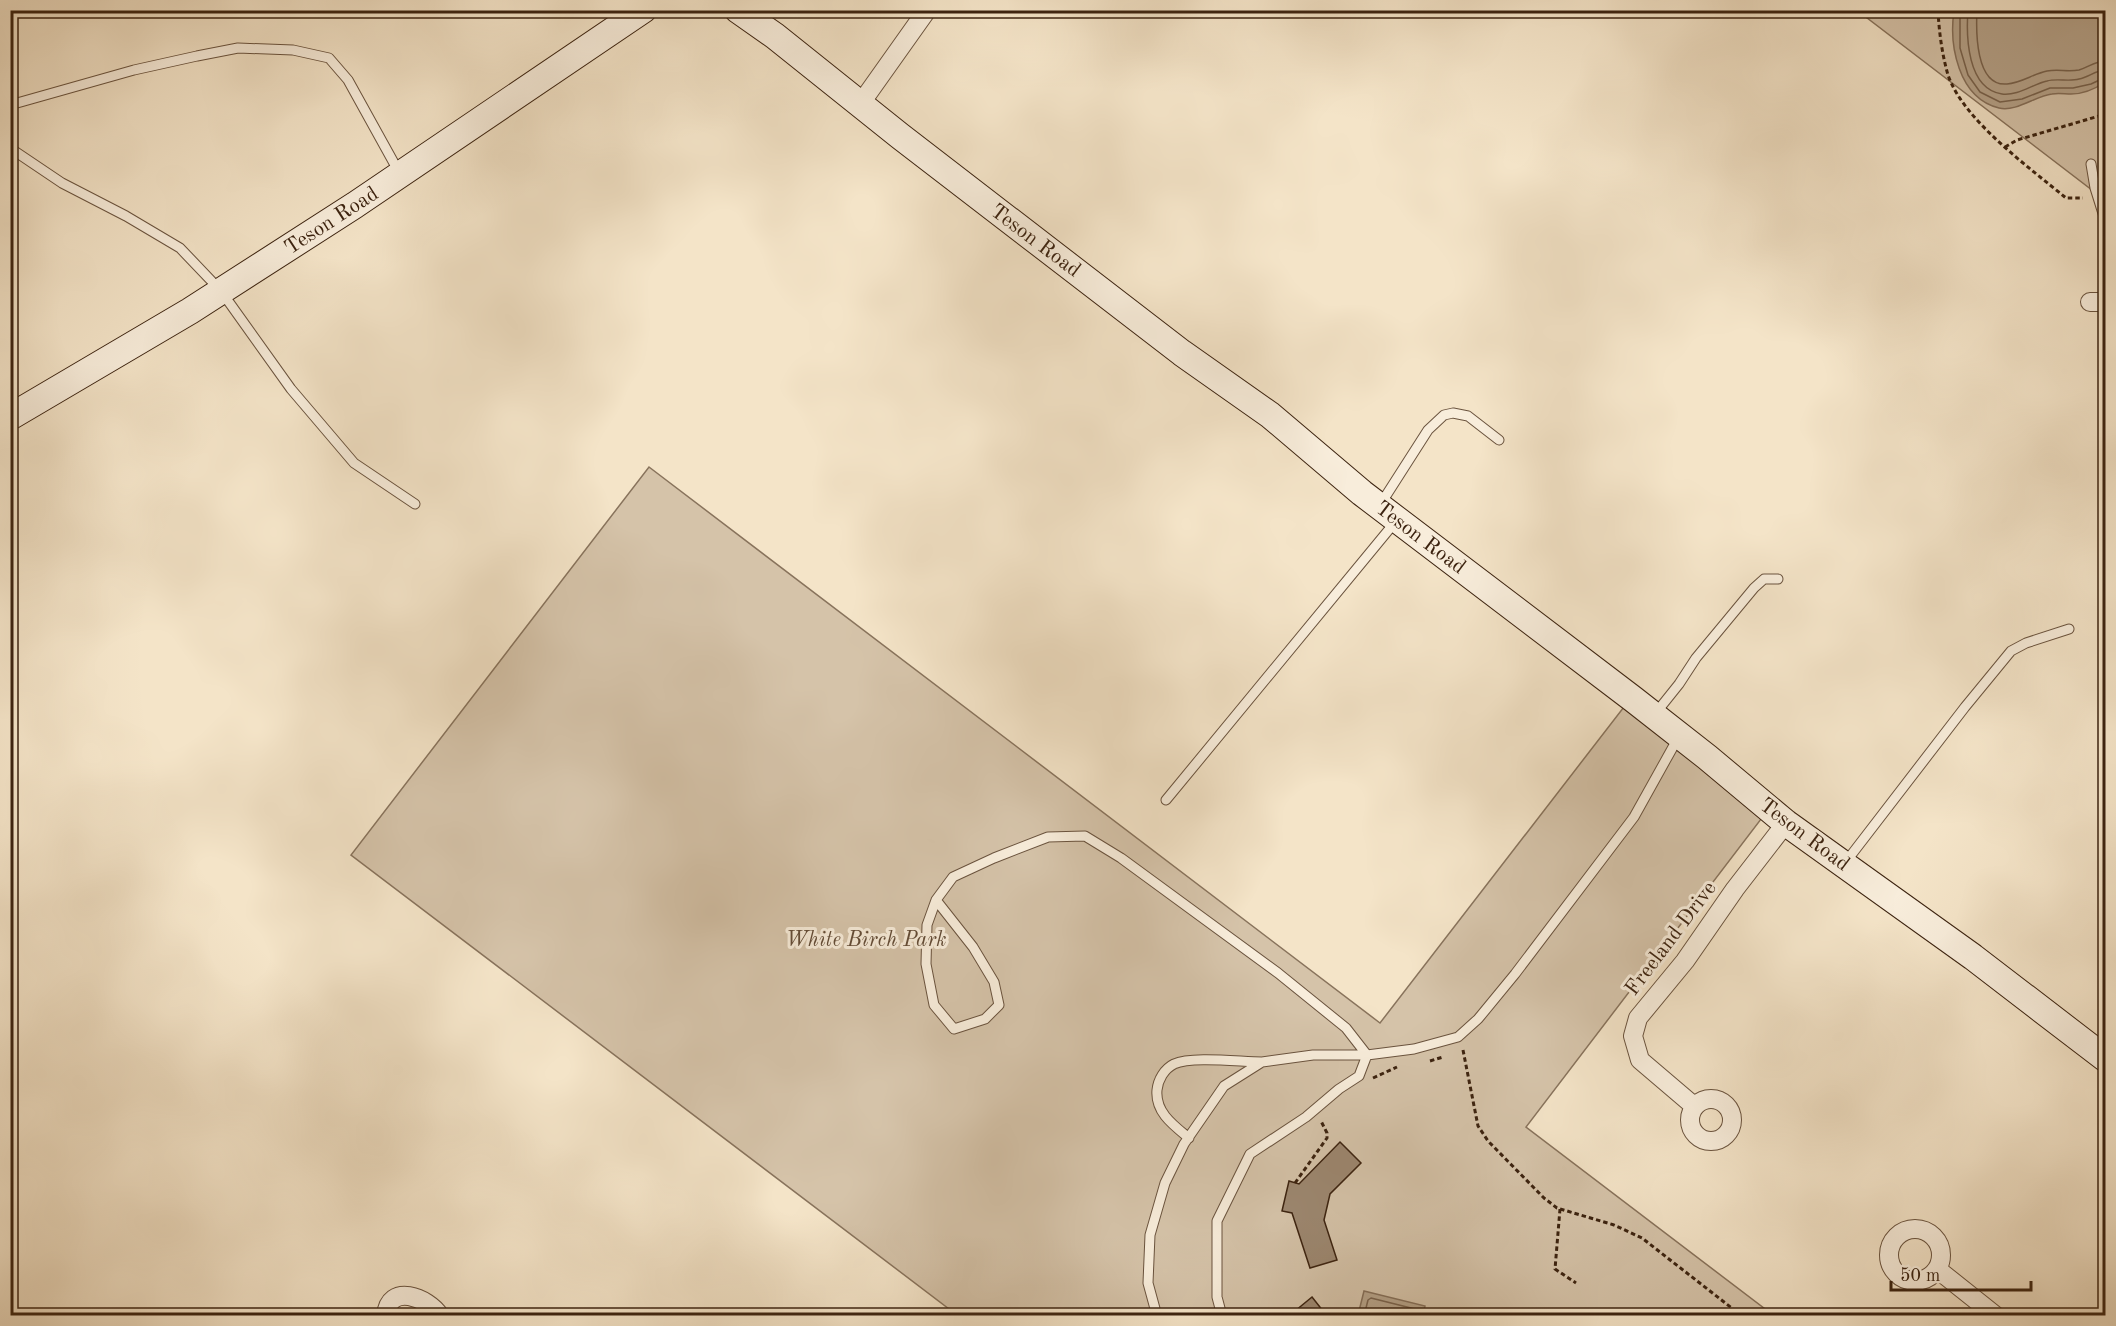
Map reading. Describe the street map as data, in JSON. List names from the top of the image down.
{
  "streets": {
    "street": ["Teson Road", "Freeland Drive"]
  },
  "crossings": [
    ["Teson Road", "Freeland Drive"]
  ],
  "parks": ["White Birch Park"],
  "scale_bar": "50 m"
}
